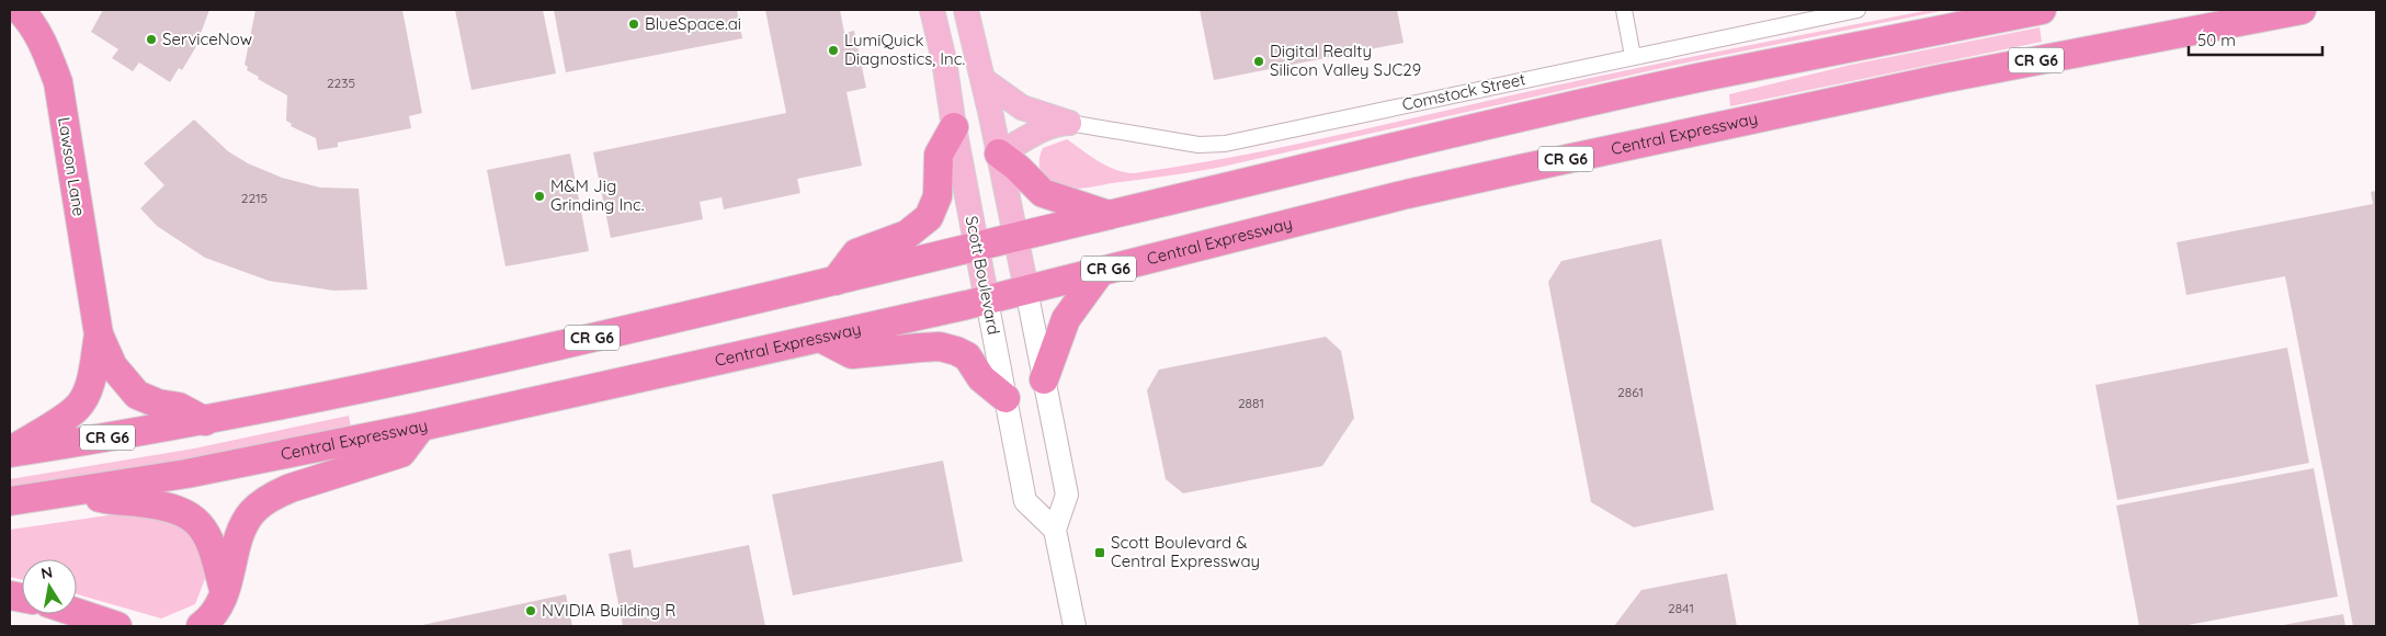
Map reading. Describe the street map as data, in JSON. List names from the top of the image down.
{
  "streets": {
    "highway": ["CR G6", "Central Expressway", "Lawson Lane"],
    "main road": ["Scott Boulevard"],
    "street": ["Comstock Street"]
  },
  "crossings": [
    ["CR G6", "Scott Boulevard"],
    ["Central Expressway", "Scott Boulevard"]
  ],
  "places": {
    "other": [
      "BlueSpace.ai",
      "ServiceNow",
      "LumiQuick Diagnostics, Inc.",
      "Digital Realty Silicon Valley SJC29",
      "M&M Jig Grinding Inc.",
      "NVIDIA Building R"
    ],
    "transit": ["Scott Boulevard & Central Expressway"]
  },
  "house_numbers": [
    "2235",
    "2215",
    "2861",
    "2881",
    "2841"
  ],
  "scale_bar": "50 m",
  "north": "top"
}
